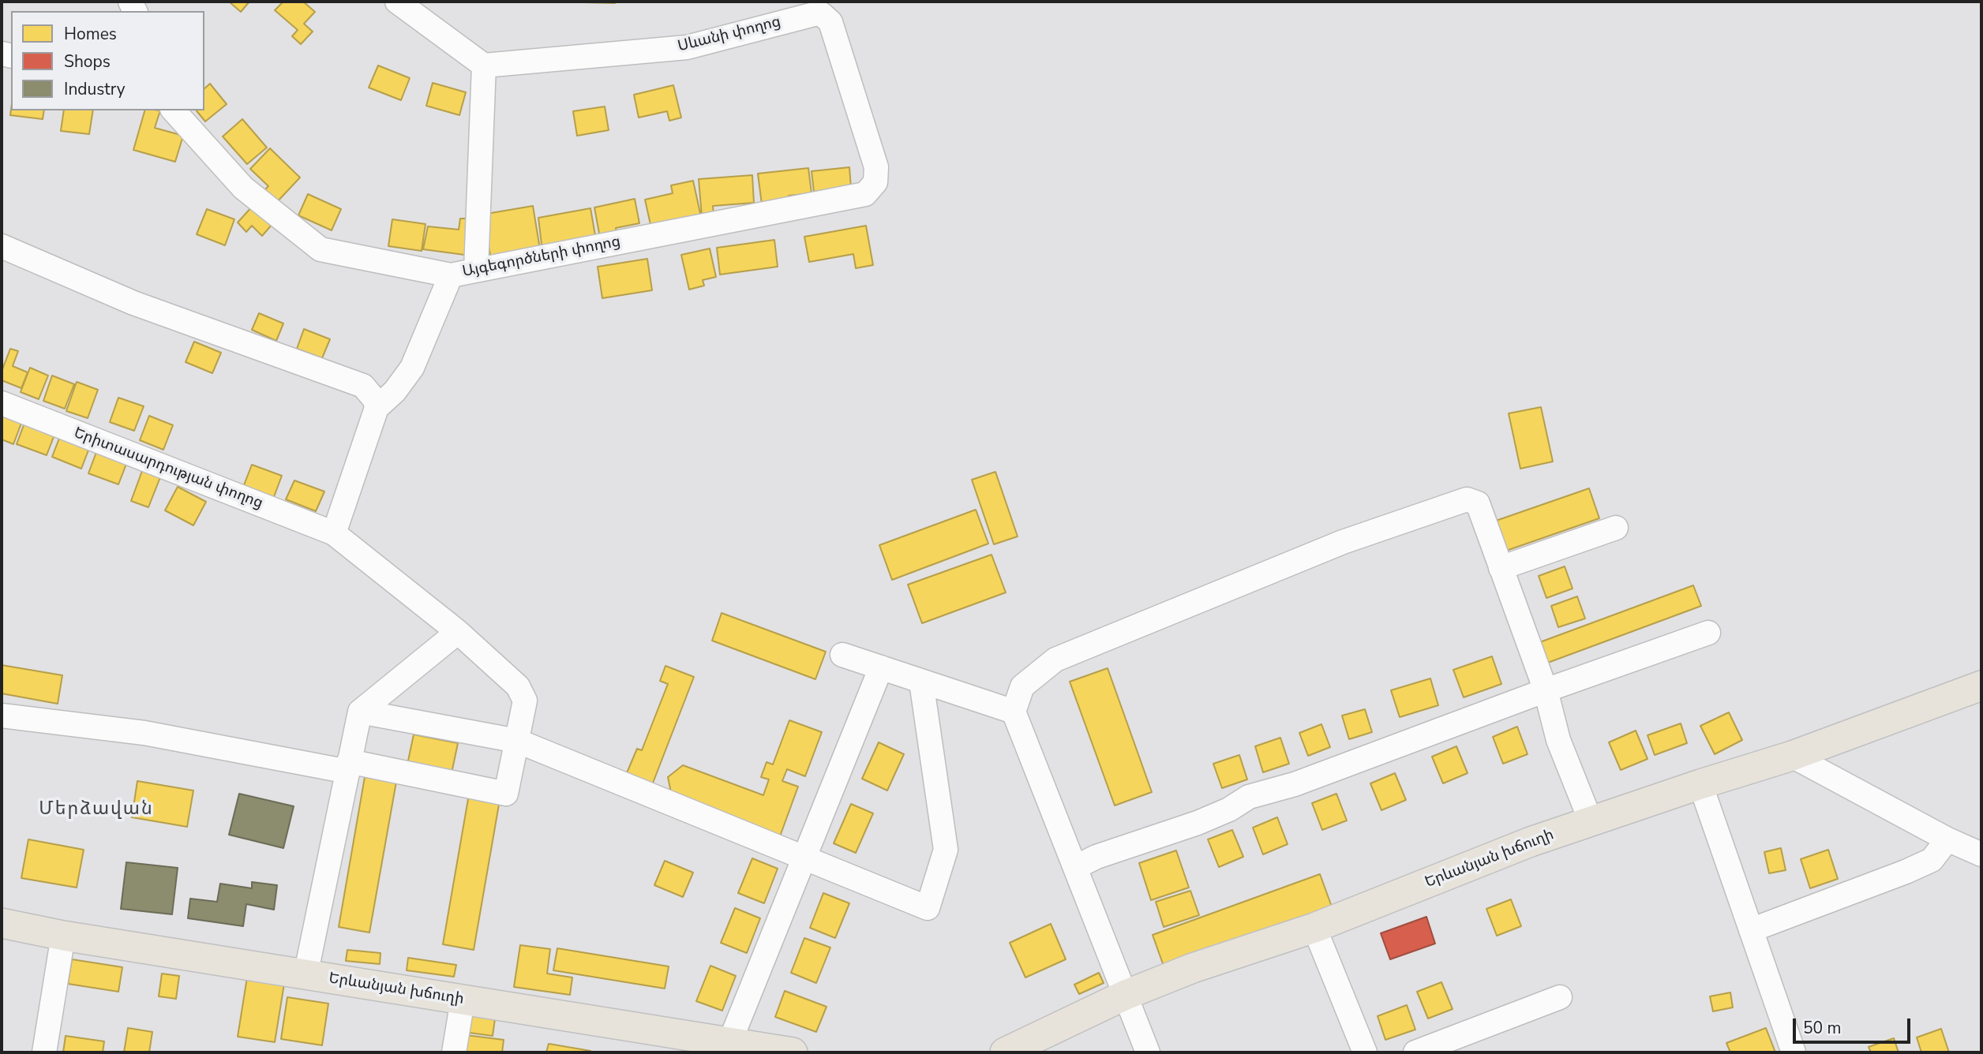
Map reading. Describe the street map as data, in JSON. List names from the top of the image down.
{
  "streets": {
    "main road": ["Երևանյան խճուղի"],
    "street": ["Սևանի փողոց", "Այգեգործների փողոց", "Երիտասարդության փողոց"]
  },
  "crossings": [
    ["Սևանի փողոց", "Այգեգործների փողոց"]
  ],
  "districts": ["Մերձավան"],
  "legend": ["Homes", "Shops", "Industry"],
  "scale_bar": "50 m"
}
